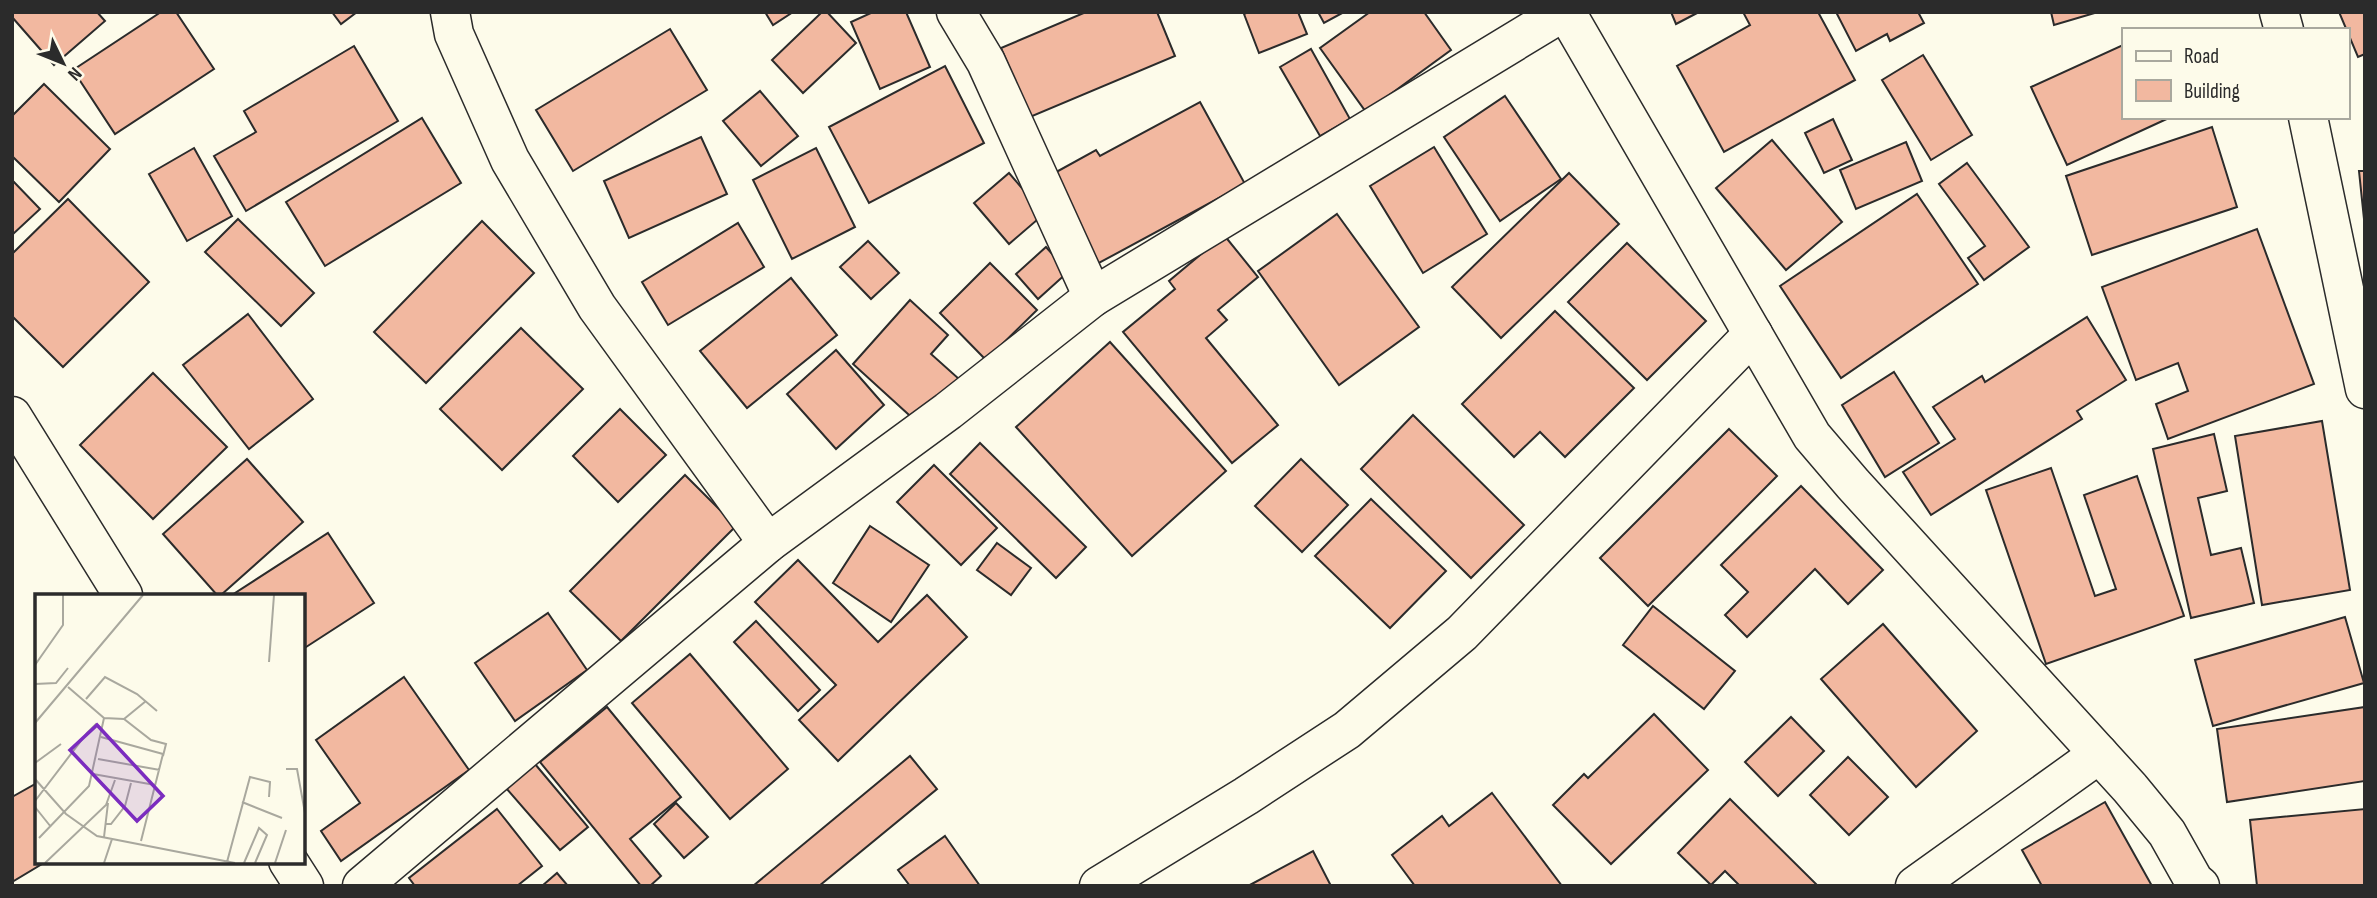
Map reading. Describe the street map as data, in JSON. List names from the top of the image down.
{
  "legend": ["Road", "Building"],
  "north": "bottom right"
}
